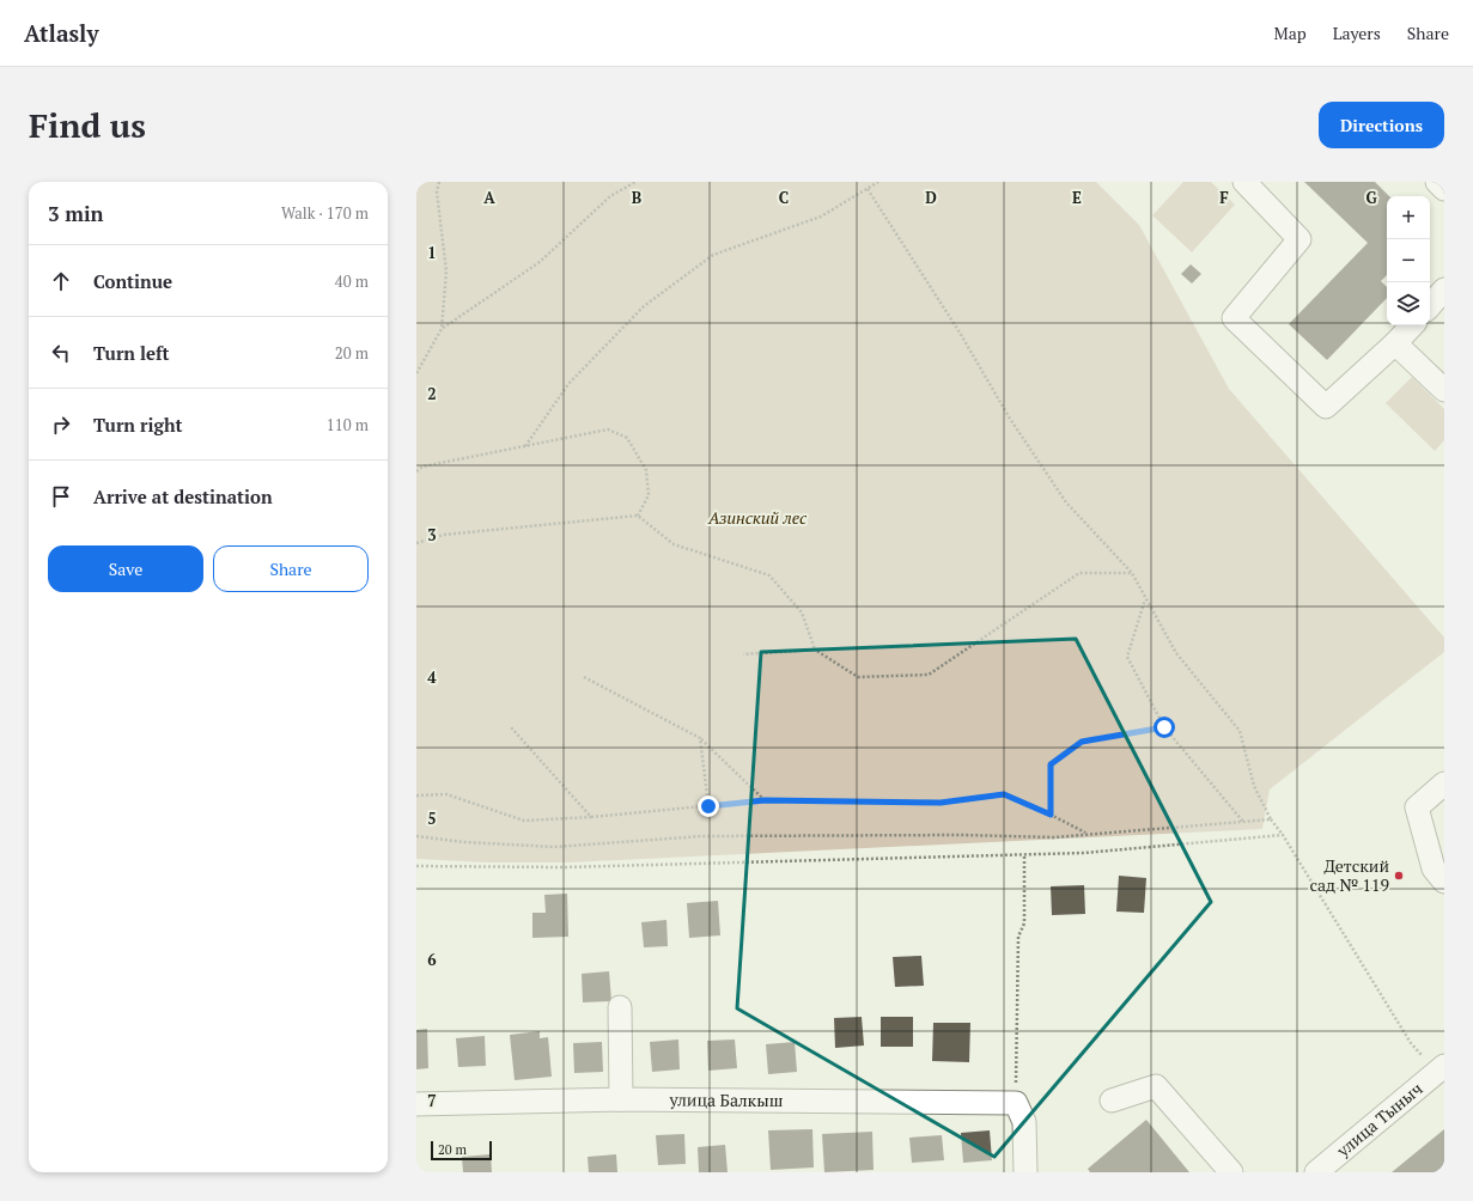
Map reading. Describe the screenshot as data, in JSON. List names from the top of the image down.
{
  "streets": {
    "street": ["улица Балкыш", "улица Тыныч"]
  },
  "parks": ["Азинский лес"],
  "places": ["Детский сад № 119"],
  "scale_bar": "20 m",
  "page": {
    "header": "Atlasly",
    "nav": ["Map", "Layers", "Share"],
    "buttons": [
      "Directions",
      ["Save", "Share"]
    ],
    "title": "Find us",
    "heading": ["3 min", "Walk · 170 m"],
    "map_buttons": ["+", "−"],
    "list": [
      ["Continue", "40 m"],
      ["Turn left", "20 m"],
      ["Turn right", "110 m"],
      "Arrive at destination"
    ],
    "scale": "20 m"
  },
  "grid": {
    "columns": [
      "A",
      "B",
      "C",
      "D",
      "E",
      "F",
      "G"
    ],
    "rows": [
      "1",
      "2",
      "3",
      "4",
      "5",
      "6",
      "7"
    ]
  }
}
